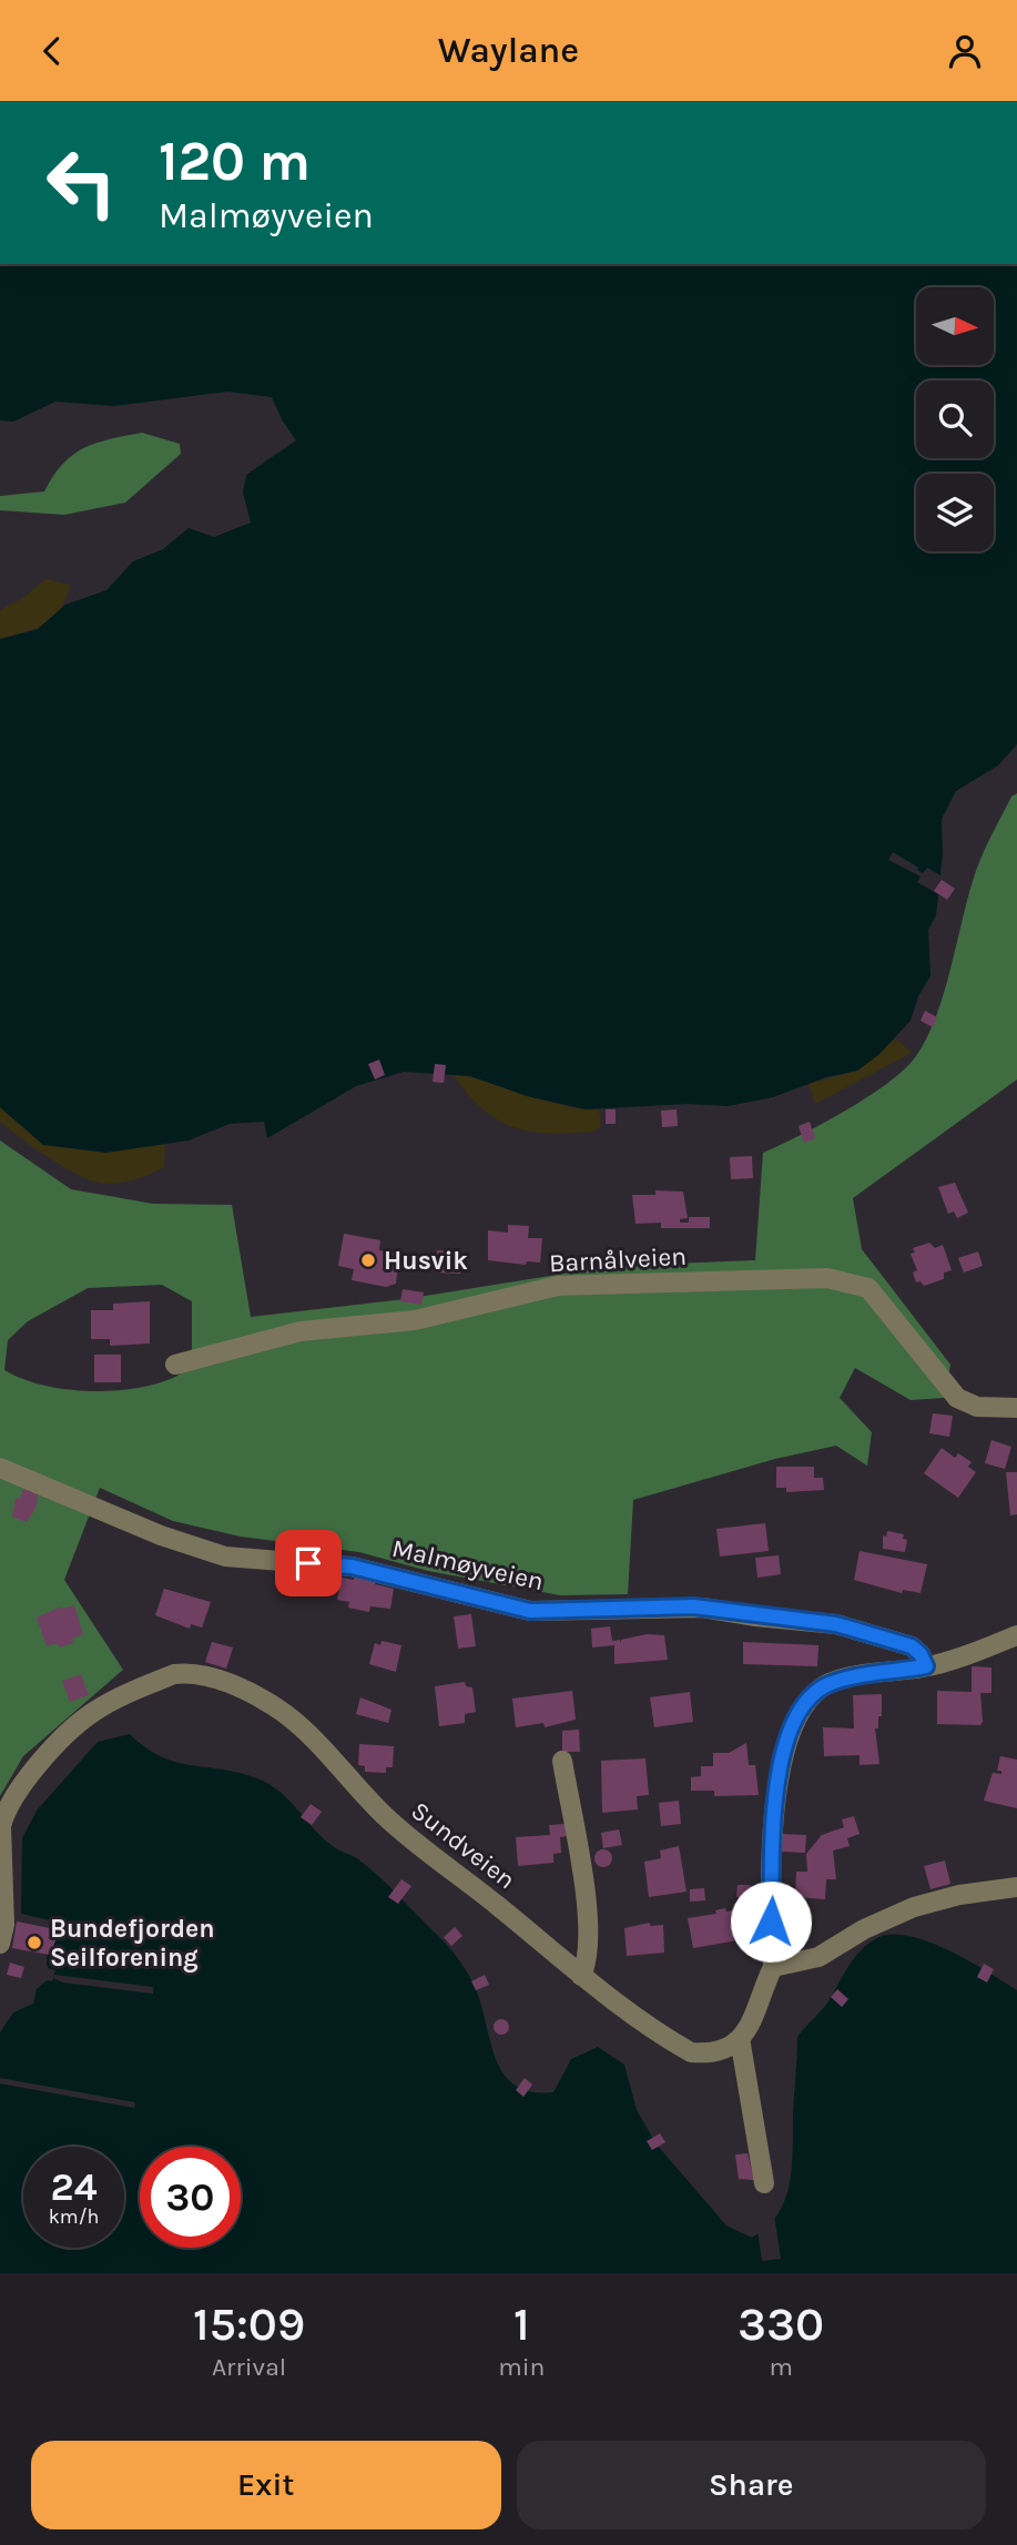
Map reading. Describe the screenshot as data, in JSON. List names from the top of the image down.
{
  "streets": {
    "street": ["Barnålveien", "Malmøyveien", "Sundveien"]
  },
  "places": ["Husvik", "Bundefjorden Seilforening"],
  "north": "right",
  "page": {
    "header": "Waylane",
    "turn": ["120 m", "Malmøyveien"],
    "speed": "24 km/h",
    "limit": "30",
    "eta": [
      "15:09",
      "Arrival",
      "1",
      "min",
      "330",
      "m"
    ],
    "buttons": ["Exit", "Share"]
  }
}
